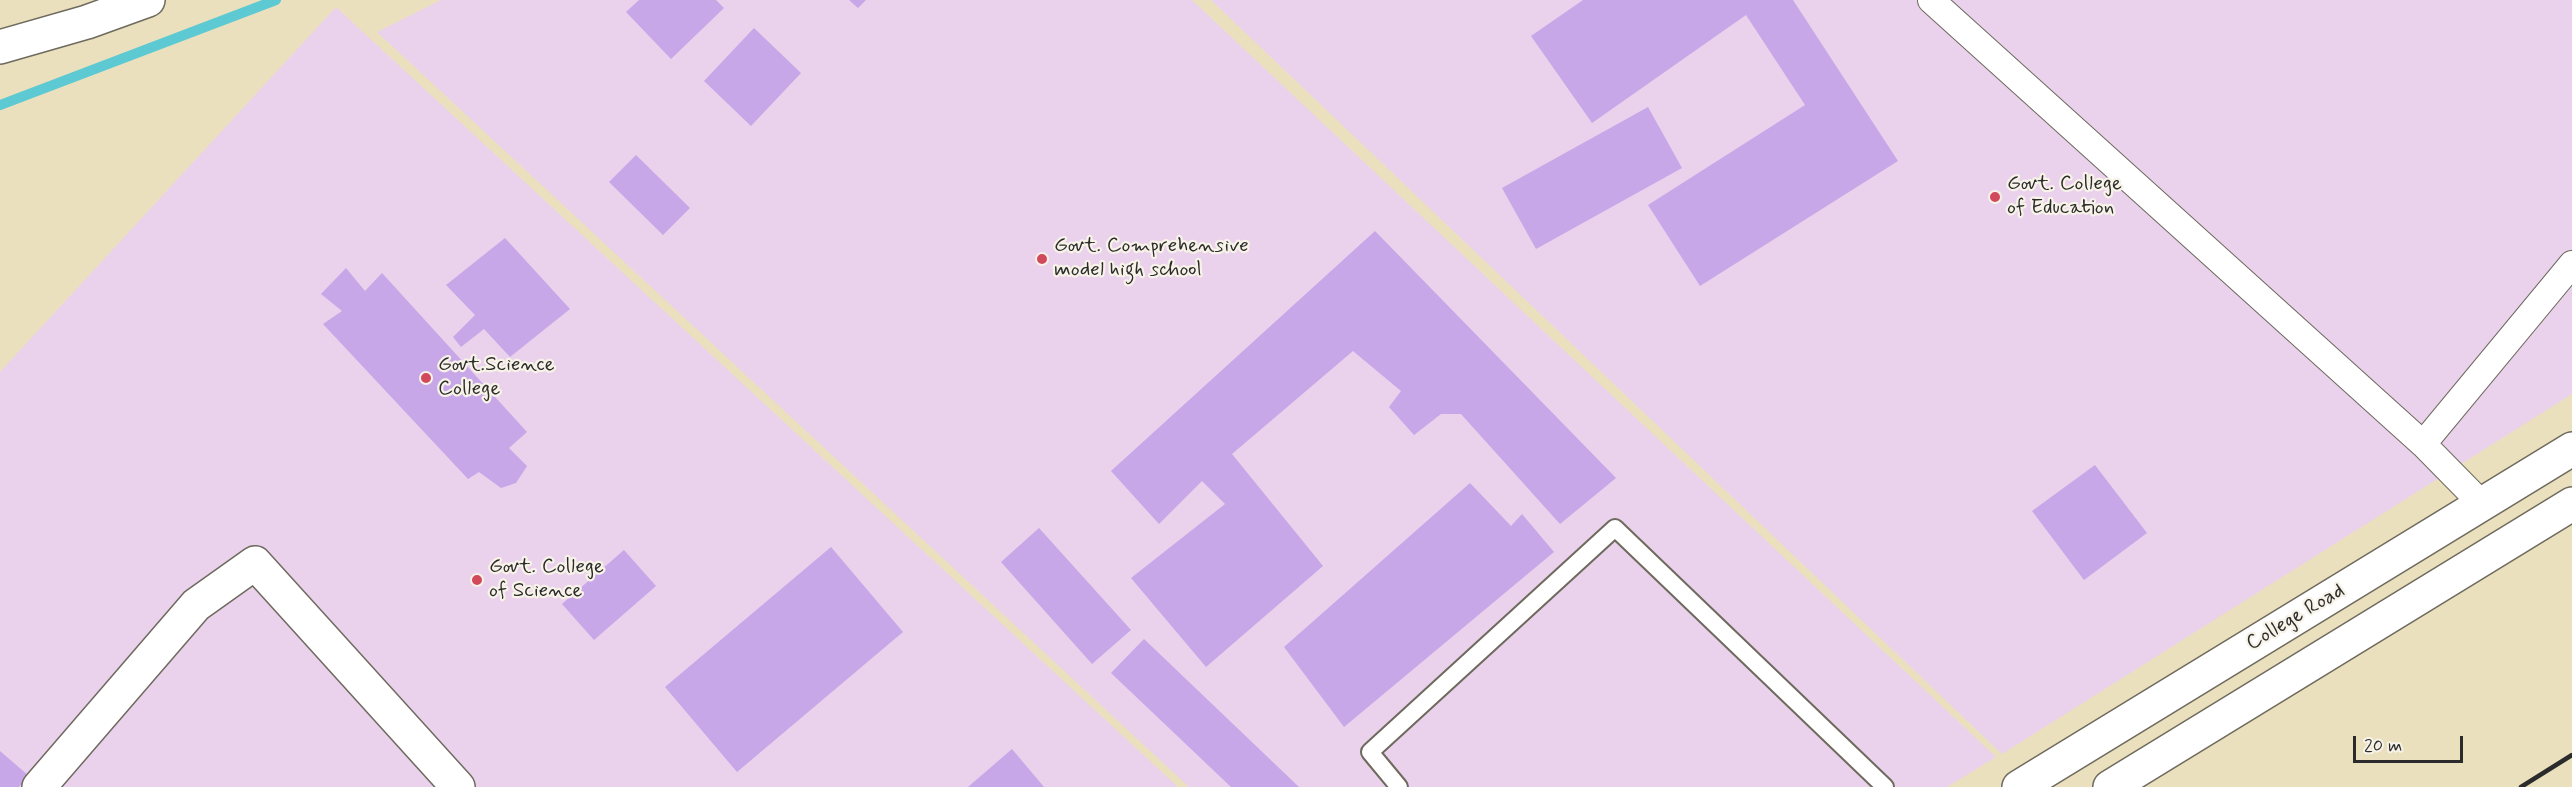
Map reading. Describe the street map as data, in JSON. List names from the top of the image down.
{
  "streets": {
    "main road": ["College Road"]
  },
  "places": [
    "Govt. College of Education",
    "Govt. Comprehensive model high school",
    "Govt.Science College",
    "Govt. College of Science"
  ],
  "scale_bar": "20 m"
}
